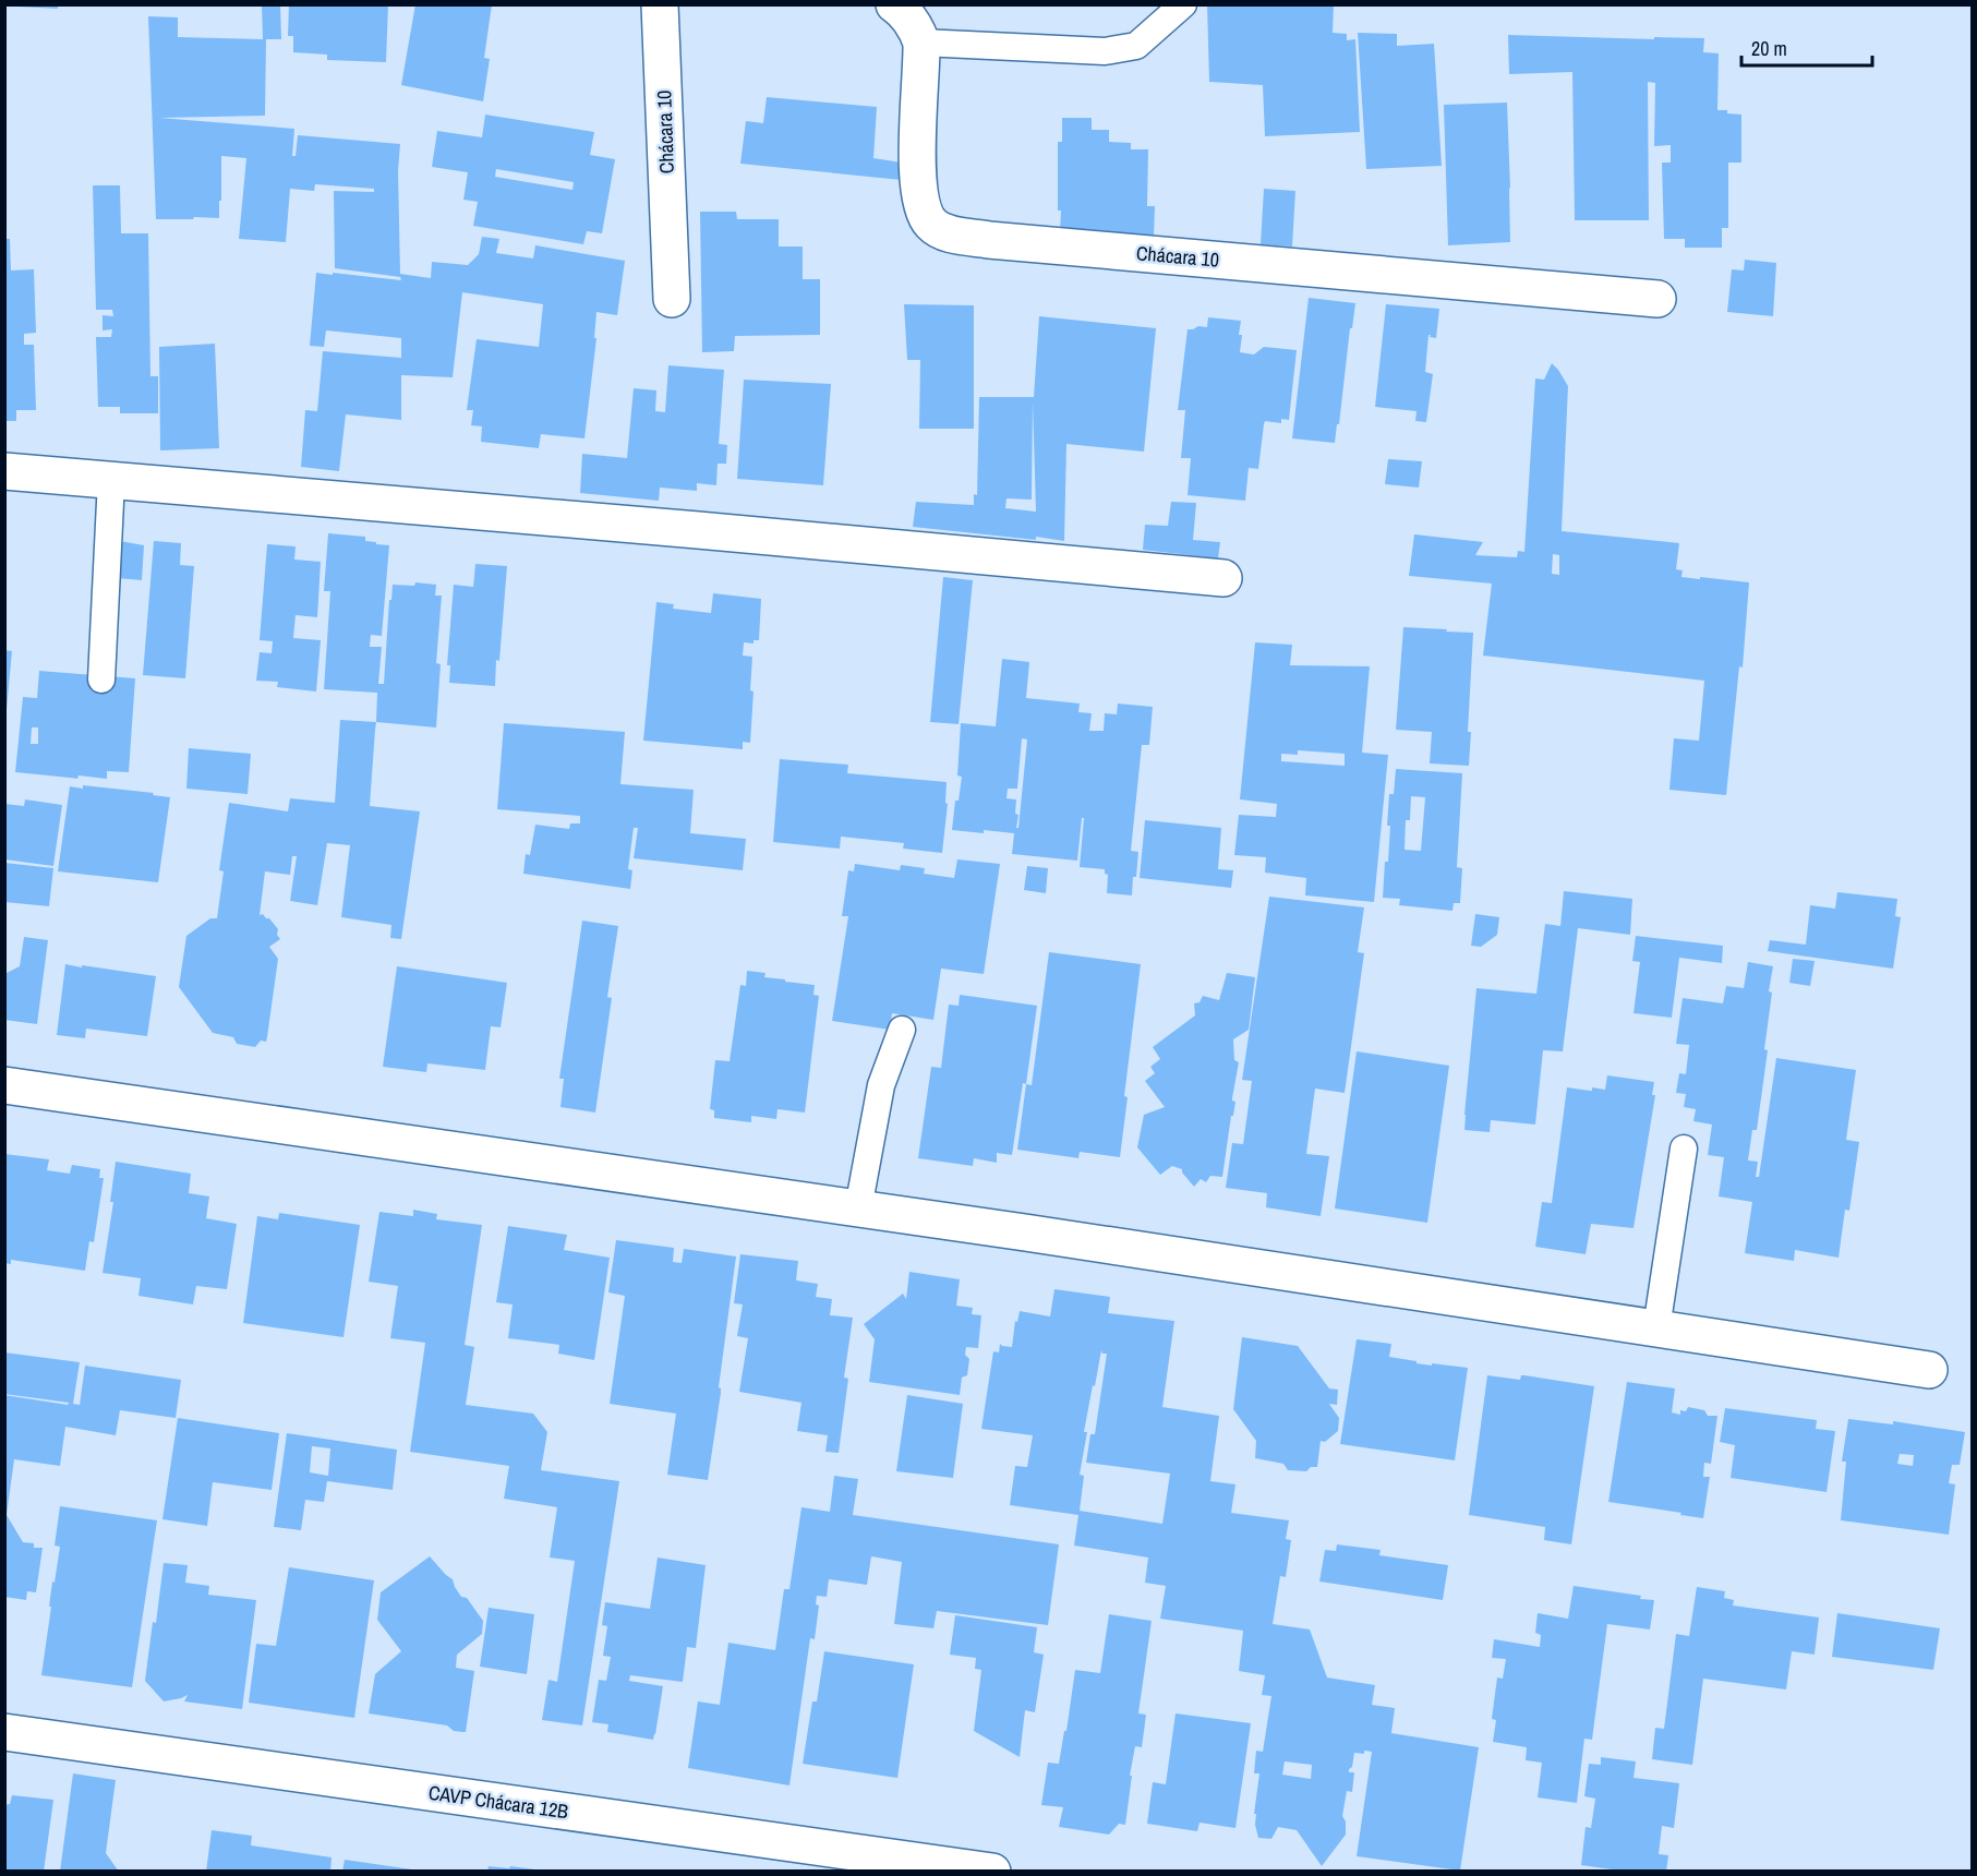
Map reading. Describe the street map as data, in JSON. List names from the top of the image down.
{
  "streets": {
    "street": ["Chácara 10", "CAVP Chácara 12B"]
  },
  "scale_bar": "20 m"
}
